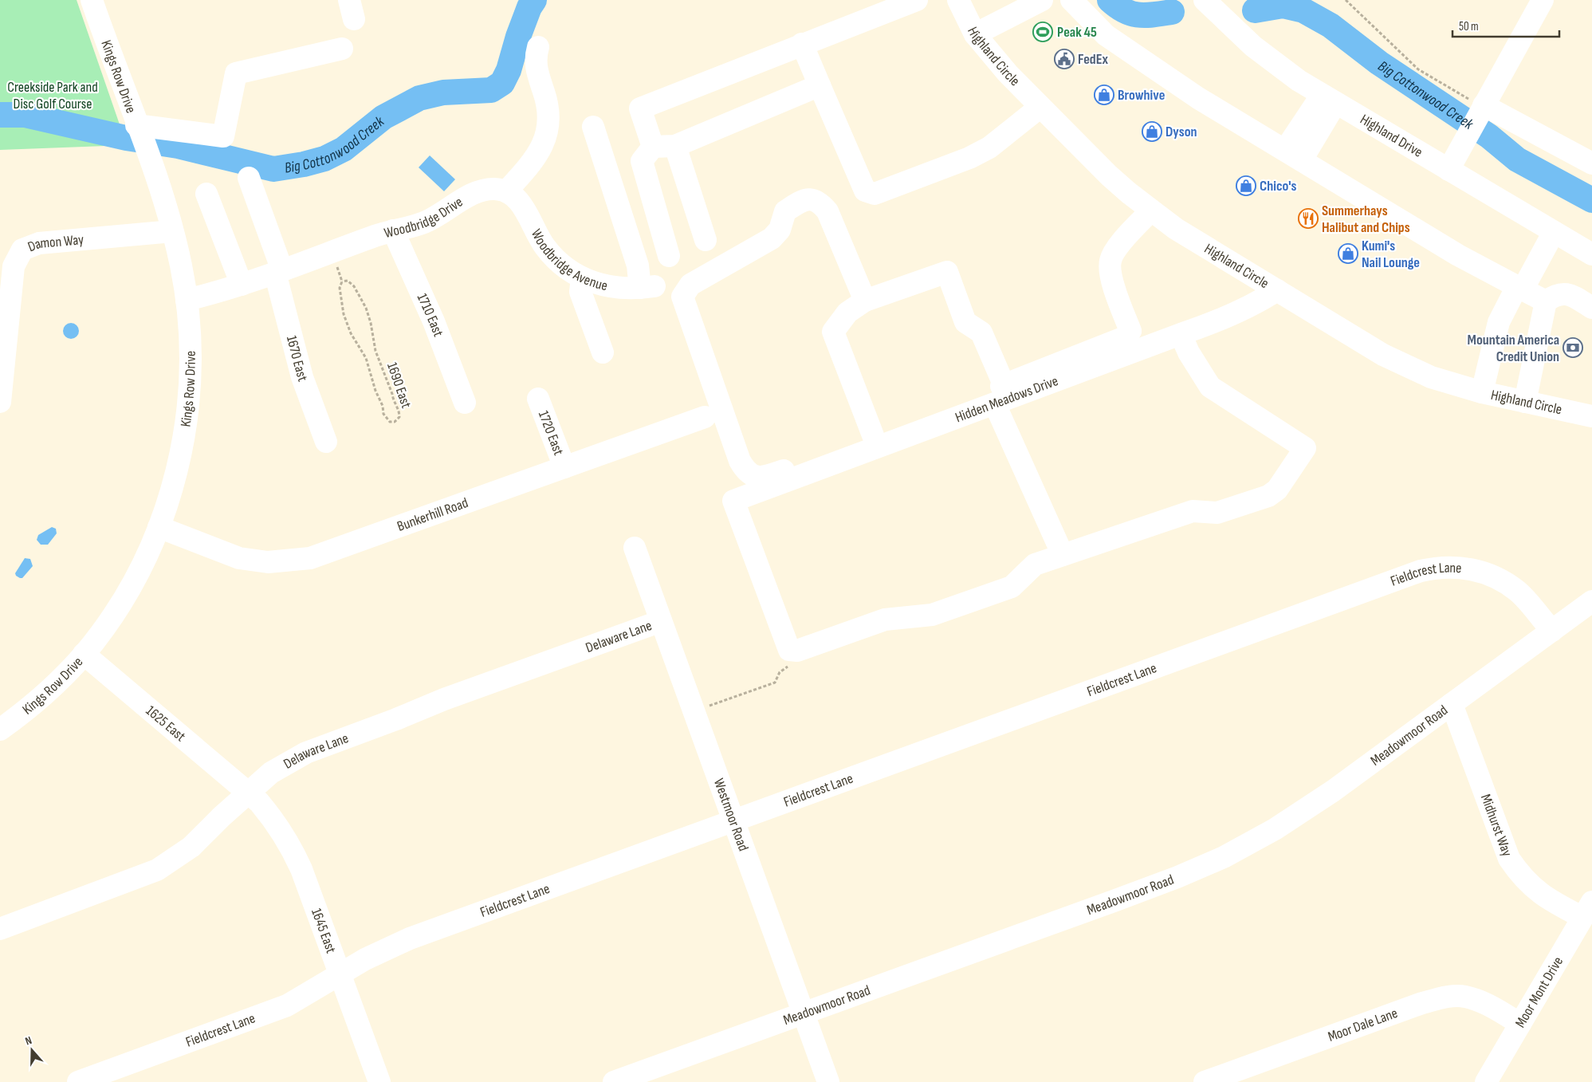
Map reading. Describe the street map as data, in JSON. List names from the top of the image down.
{
  "streets": {
    "street": [
      "Highland Circle",
      "Kings Row Drive",
      "Highland Drive",
      "Woodbridge Drive",
      "Damon Way",
      "Woodbridge Avenue",
      "1710 East",
      "1670 East",
      "Hidden Meadows Drive",
      "1720 East",
      "Bunkerhill Road",
      "Fieldcrest Lane",
      "Delaware Lane",
      "1625 East",
      "Meadowmoor Road",
      "Westmoor Road",
      "Midhurst Way",
      "1645 East",
      "Moor Mont Drive",
      "Moor Dale Lane"
    ],
    "path": ["1690 East"]
  },
  "crossings": [
    ["Highland Circle", "Hidden Meadows Drive"],
    ["Kings Row Drive", "Woodbridge Drive"],
    ["Kings Row Drive", "Damon Way"],
    ["Kings Row Drive", "Bunkerhill Road"],
    ["Kings Row Drive", "1625 East"],
    ["Woodbridge Drive", "Woodbridge Avenue"],
    ["Woodbridge Drive", "1710 East"],
    ["Woodbridge Drive", "1670 East"],
    ["1720 East", "Bunkerhill Road"],
    ["Fieldcrest Lane", "Meadowmoor Road"],
    ["Fieldcrest Lane", "Westmoor Road"],
    ["Fieldcrest Lane", "1645 East"],
    ["Delaware Lane", "1625 East"],
    ["Delaware Lane", "Westmoor Road"],
    ["Delaware Lane", "1645 East"],
    ["1625 East", "1645 East"],
    ["Meadowmoor Road", "Westmoor Road"],
    ["Meadowmoor Road", "Midhurst Way"],
    ["Midhurst Way", "Moor Mont Drive"],
    ["Moor Mont Drive", "Moor Dale Lane"]
  ],
  "water": ["Big Cottonwood Creek"],
  "parks": ["Creekside Park and Disc Golf Course"],
  "places": {
    "sports": ["Peak 45"],
    "public building": ["FedEx"],
    "shop": [
      "Browhive",
      "Dyson",
      "Chico's",
      "Kumi's Nail Lounge"
    ],
    "restaurant": ["Summerhays Halibut and Chips"],
    "bank": ["Mountain America Credit Union"]
  },
  "scale_bar": "50 m",
  "north": "top"
}
